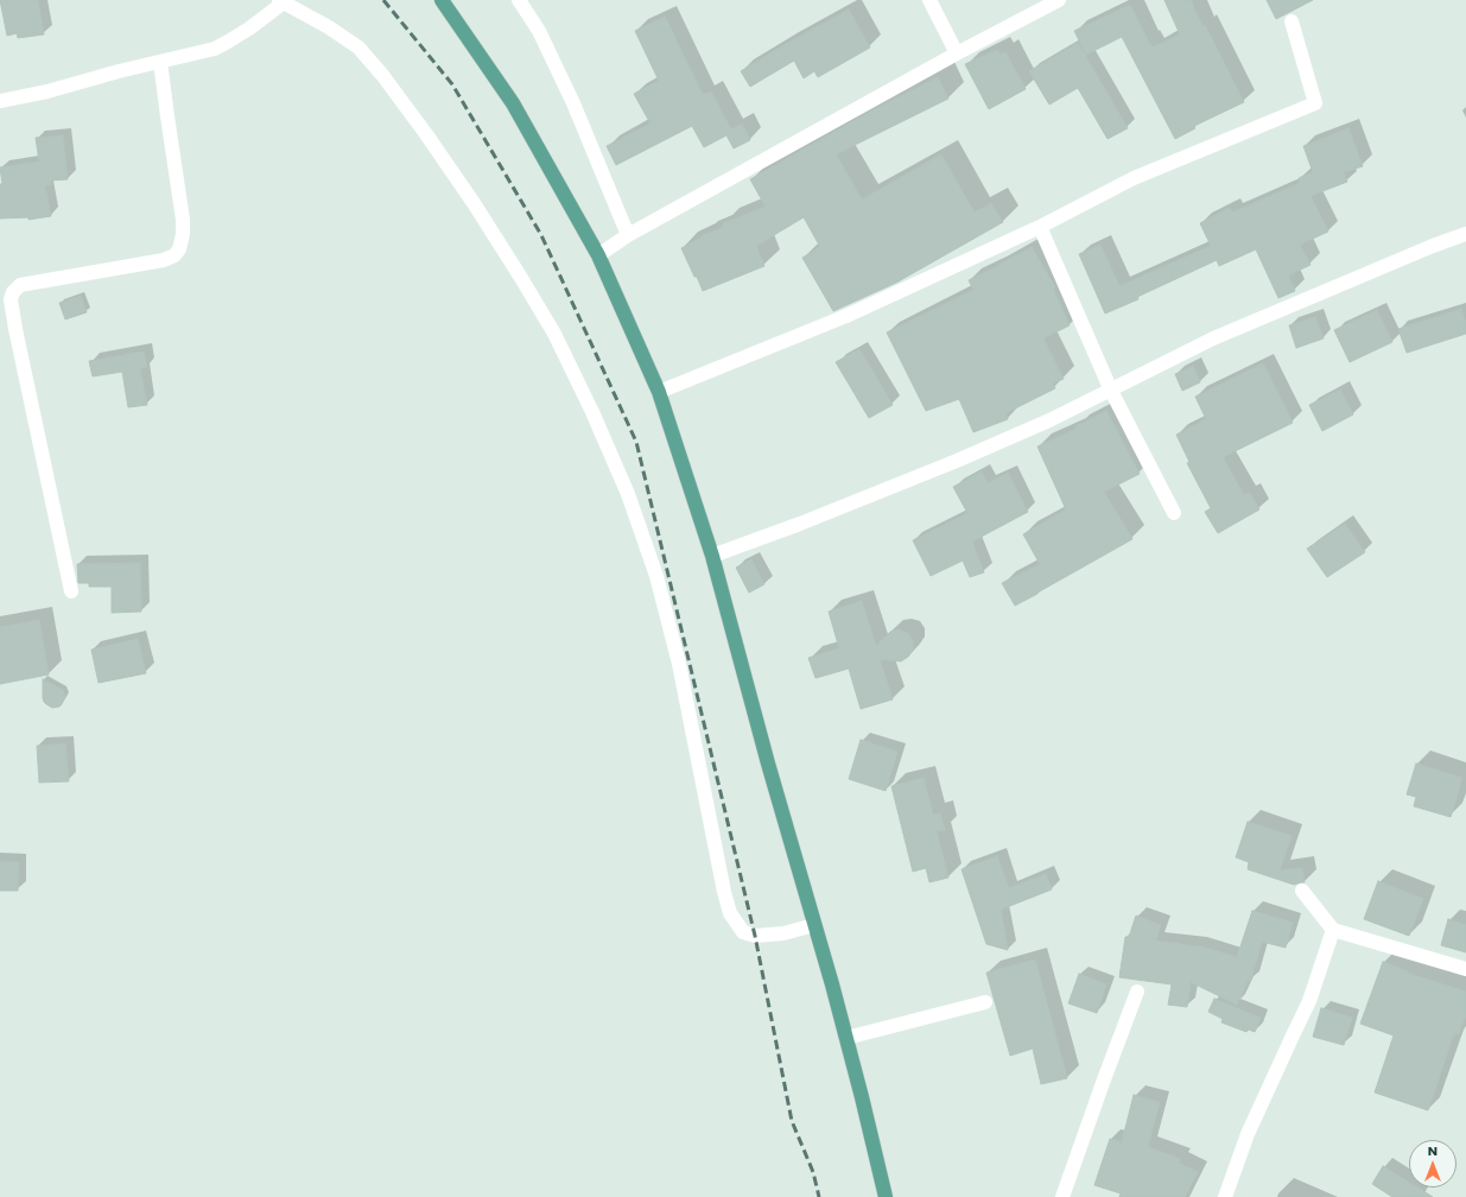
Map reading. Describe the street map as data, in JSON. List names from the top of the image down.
{
  "north": "top"
}
